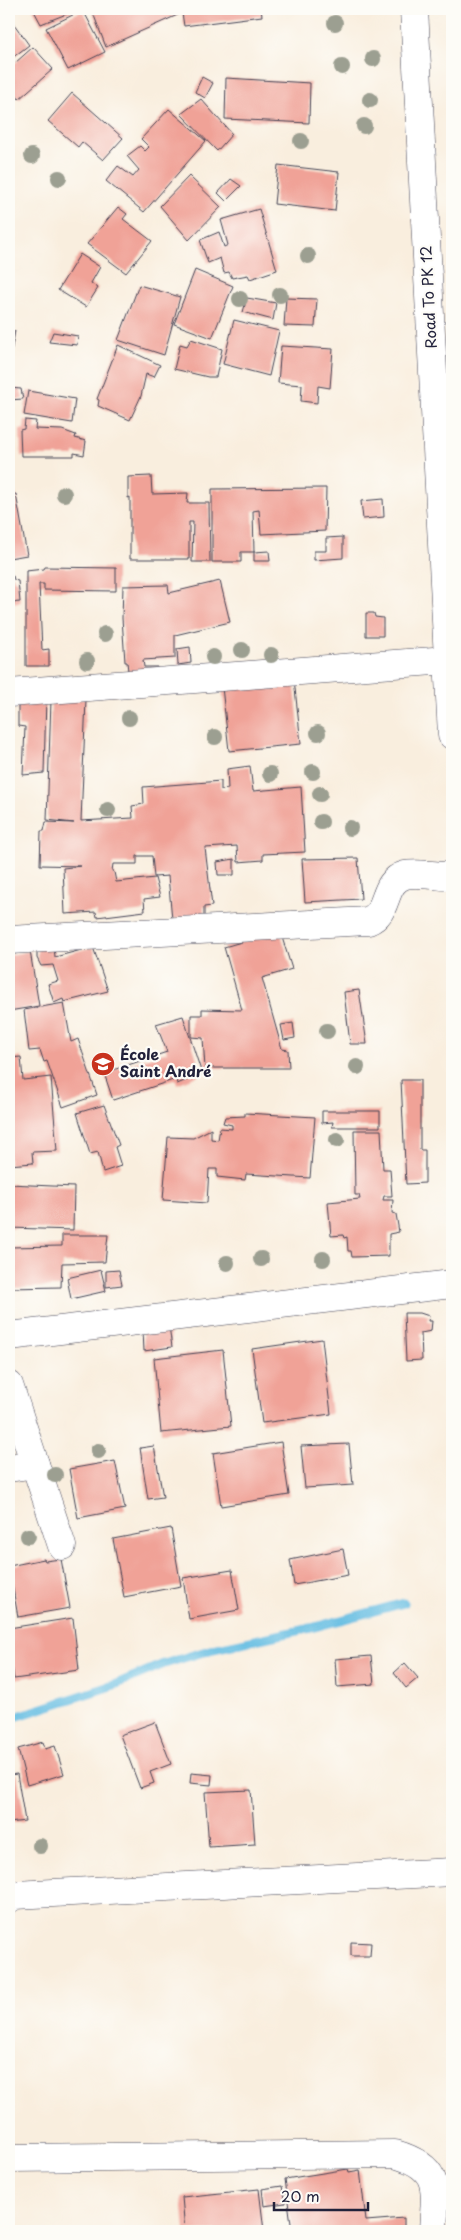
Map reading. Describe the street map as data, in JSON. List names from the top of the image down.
{
  "streets": {
    "street": ["Road To PK 12"]
  },
  "places": {
    "school or university": ["École Saint André"]
  },
  "scale_bar": "20 m"
}
